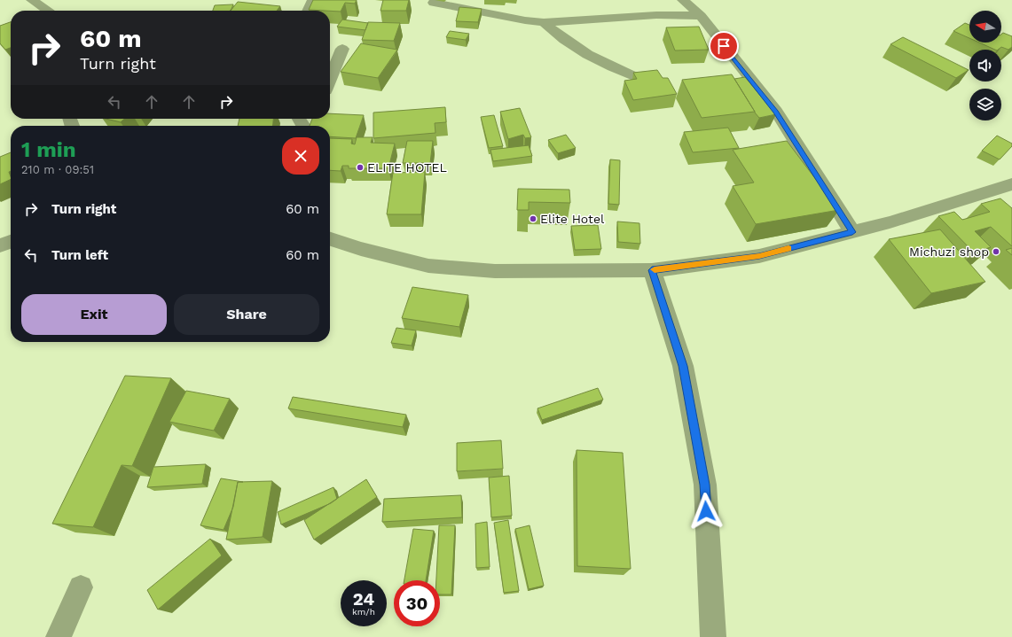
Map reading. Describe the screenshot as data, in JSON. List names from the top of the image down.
{
  "places": ["ELITE HOTEL", "Elite Hotel", "Michuzi shop"],
  "north": "left",
  "page": {
    "turn": ["60 m", "Turn right"],
    "heading": ["1 min", "210 m · 09:51"],
    "list": [
      {
        "name": "Turn right",
        "value": "60 m"
      },
      {
        "name": "Turn left",
        "value": "60 m"
      }
    ],
    "buttons": ["Exit", "Share"],
    "speed": "24 km/h",
    "limit": "30"
  }
}
